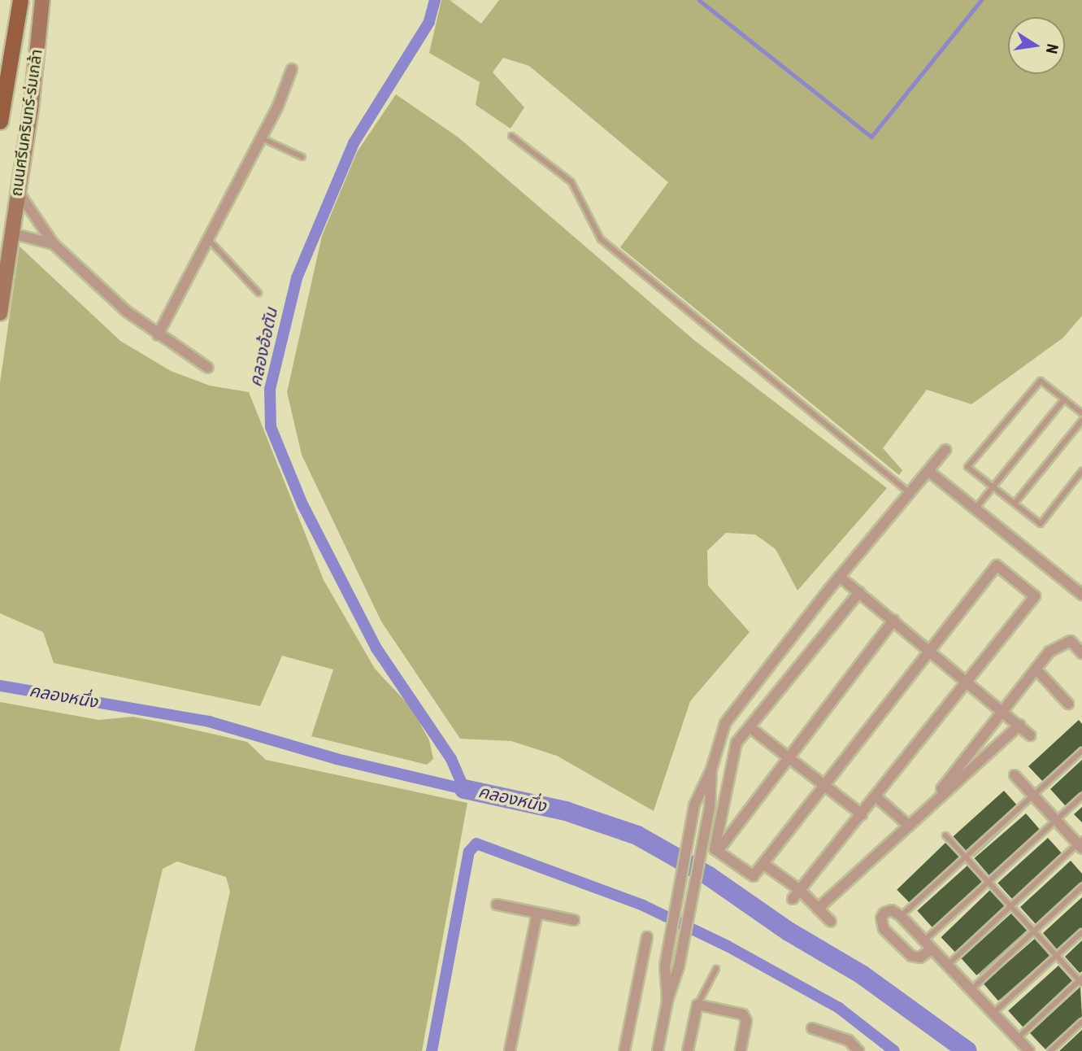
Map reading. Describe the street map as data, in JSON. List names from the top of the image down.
{
  "streets": {
    "main road": ["ถนนศรีนครินทร์-ร่มเกล้า"]
  },
  "water": ["คลองอ้อตัน", "คลองหนึ่ง"],
  "north": "right"
}
